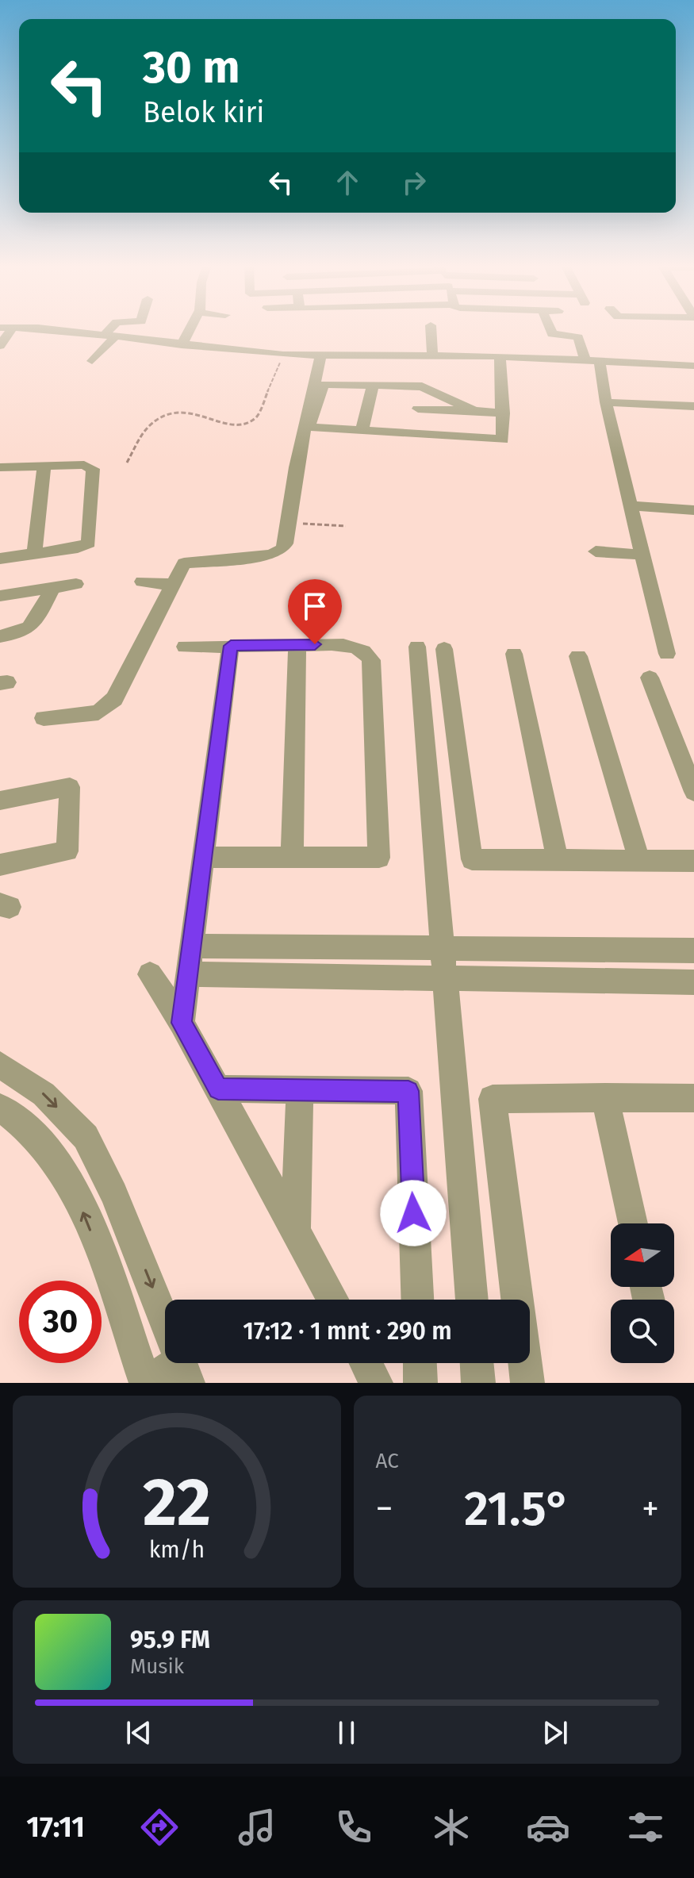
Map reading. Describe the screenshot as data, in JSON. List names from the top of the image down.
{
  "north": "left",
  "page": {
    "turn": ["30 m", "Belok kiri"],
    "limit": "30",
    "trip": "17:12 · 1 mnt · 290 m",
    "tile": "AC",
    "heat": ["−", "21.5°", "+"],
    "song": ["95.9 FM", "Musik"],
    "tabs": "17:11",
    "gauge": ["22", "km/h"]
  }
}
